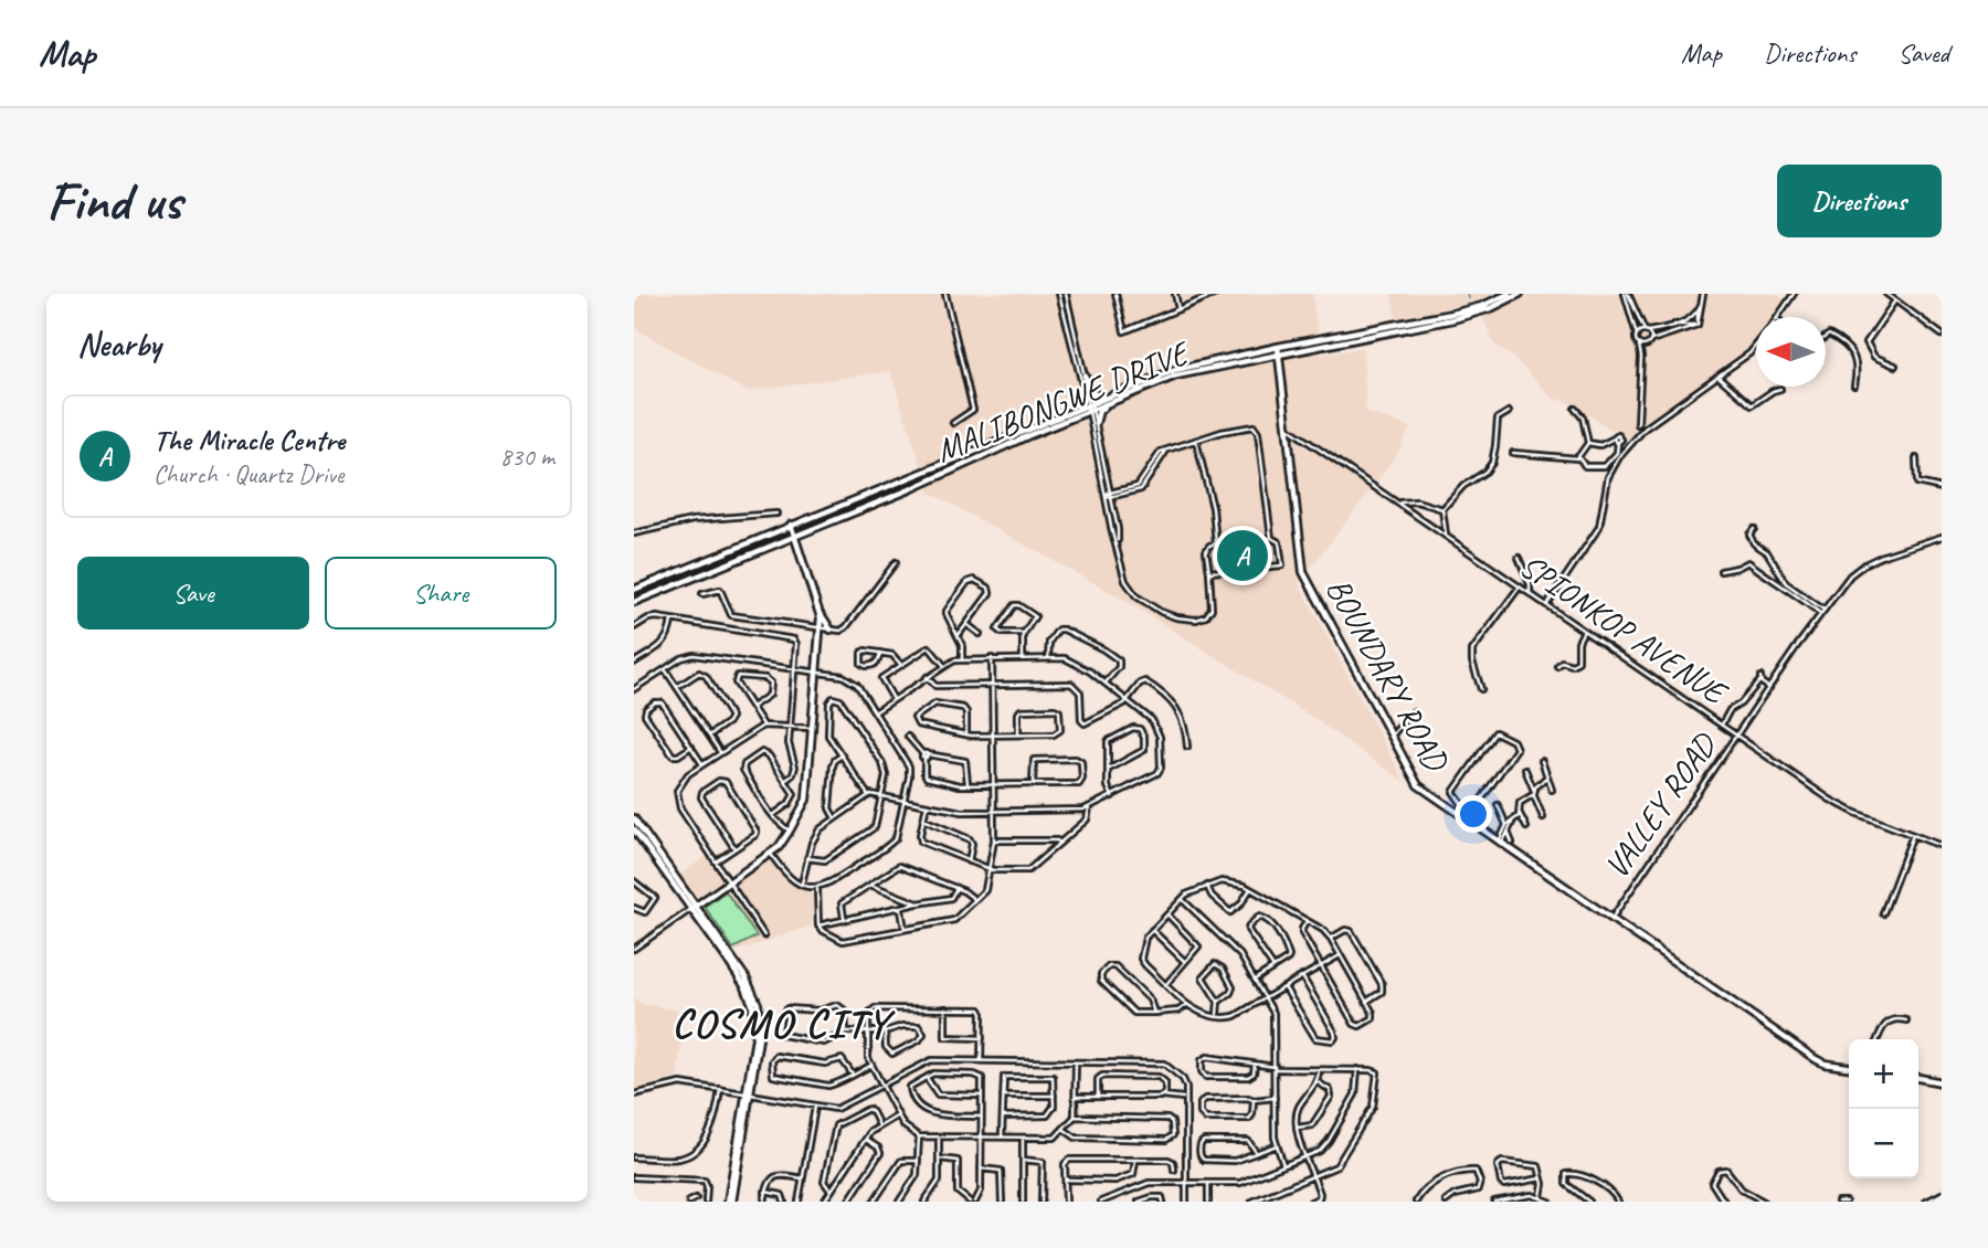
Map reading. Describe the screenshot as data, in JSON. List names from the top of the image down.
{
  "streets": {
    "street": [
      "MALIBONGWE DRIVE",
      "SPIONKOP AVENUE",
      "BOUNDARY ROAD",
      "VALLEY ROAD"
    ]
  },
  "crossings": [
    ["MALIBONGWE DRIVE", "BOUNDARY ROAD"],
    ["SPIONKOP AVENUE", "BOUNDARY ROAD"],
    ["SPIONKOP AVENUE", "VALLEY ROAD"],
    ["BOUNDARY ROAD", "VALLEY ROAD"]
  ],
  "districts": ["COSMO CITY"],
  "north": "left",
  "page": {
    "header": "Map",
    "nav": ["Map", "Directions", "Saved"],
    "buttons": [
      "Directions",
      ["Save", "Share"]
    ],
    "title": "Find us",
    "heading": "Nearby",
    "list": [
      {
        "mark": "A",
        "name": "The Miracle Centre",
        "note": "Church · Quartz Drive",
        "value": "830 m"
      }
    ],
    "pins": "A",
    "map_buttons": ["+", "−"]
  }
}
